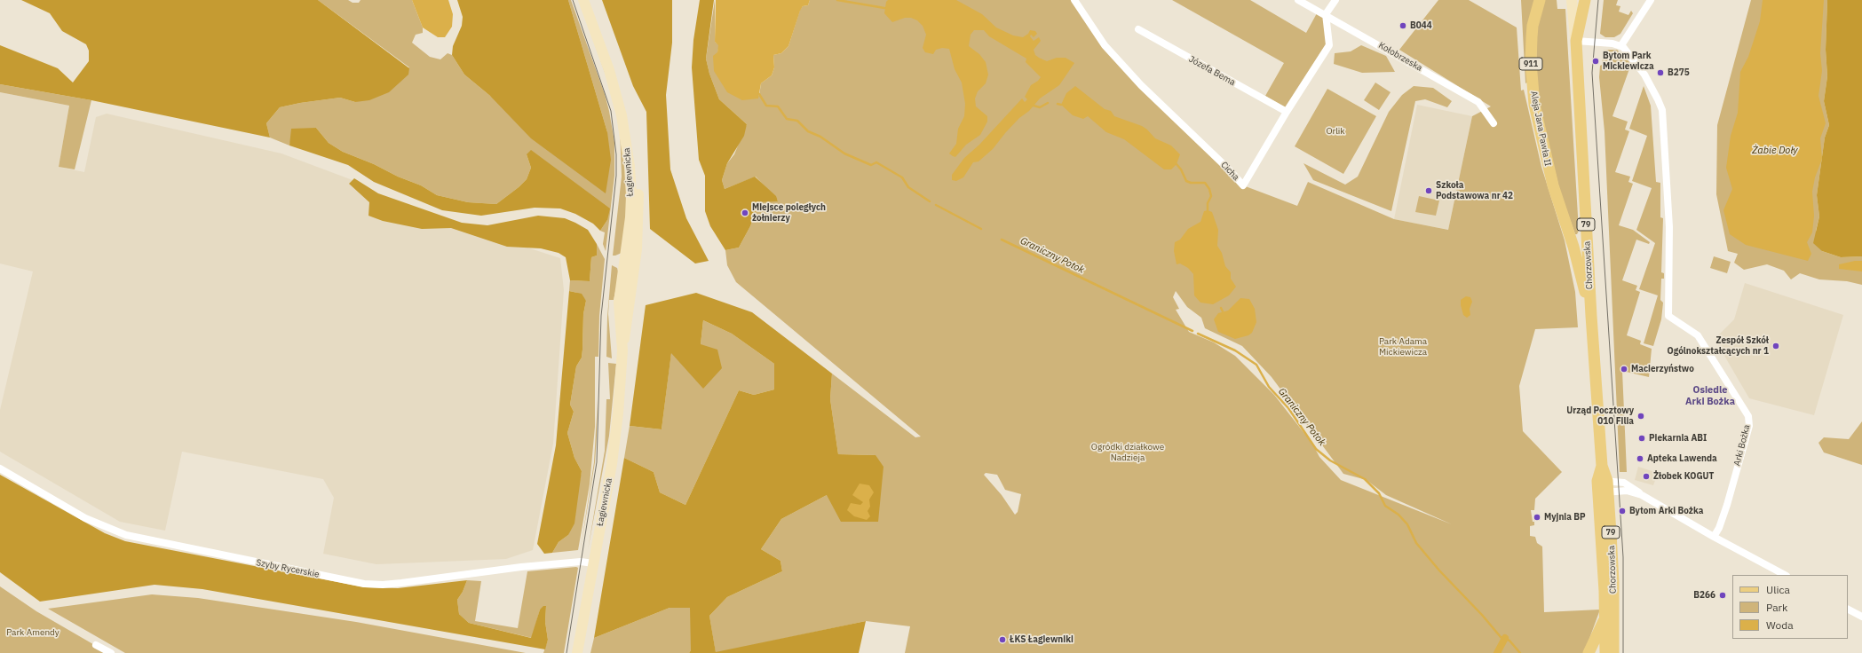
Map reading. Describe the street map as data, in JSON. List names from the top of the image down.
{
  "streets": {
    "main road": [
      "911",
      "Aleja Jana Pawła II",
      "Łagiewnicka",
      "79",
      "Chorzowska"
    ],
    "street": [
      "Kołobrzeska",
      "Józefa Bema",
      "Cicha",
      "Arki Bożka",
      "Szyby Rycerskie"
    ]
  },
  "crossings": [
    ["Kołobrzeska", "Cicha"],
    ["Józefa Bema", "Cicha"],
    ["Aleja Jana Pawła II", "Chorzowska"],
    ["Łagiewnicka", "Szyby Rycerskie"]
  ],
  "districts": ["Osiedle Arki Bożka"],
  "water": ["Żabie Doły", "Graniczny Potok"],
  "parks": [
    "Orlik",
    "Park Adama Mickiewicza",
    "Ogródki działkowe Nadzieja",
    "Park Amendy"
  ],
  "places": [
    "B044",
    "Bytom Park Mickiewicza",
    "B275",
    "Szkoła Podstawowa nr 42",
    "Miejsce poległych żołnierzy",
    "Zespół Szkół Ogólnokształcących nr 1",
    "Macierzyństwo",
    "Urząd Pocztowy 010 Filia",
    "Piekarnia ABI",
    "Apteka Lawenda",
    "Żłobek KOGUT",
    "Bytom Arki Bożka",
    "Myjnia BP",
    "B266",
    "ŁKS Łagiewniki"
  ],
  "legend": ["Ulica", "Park", "Woda"]
}
